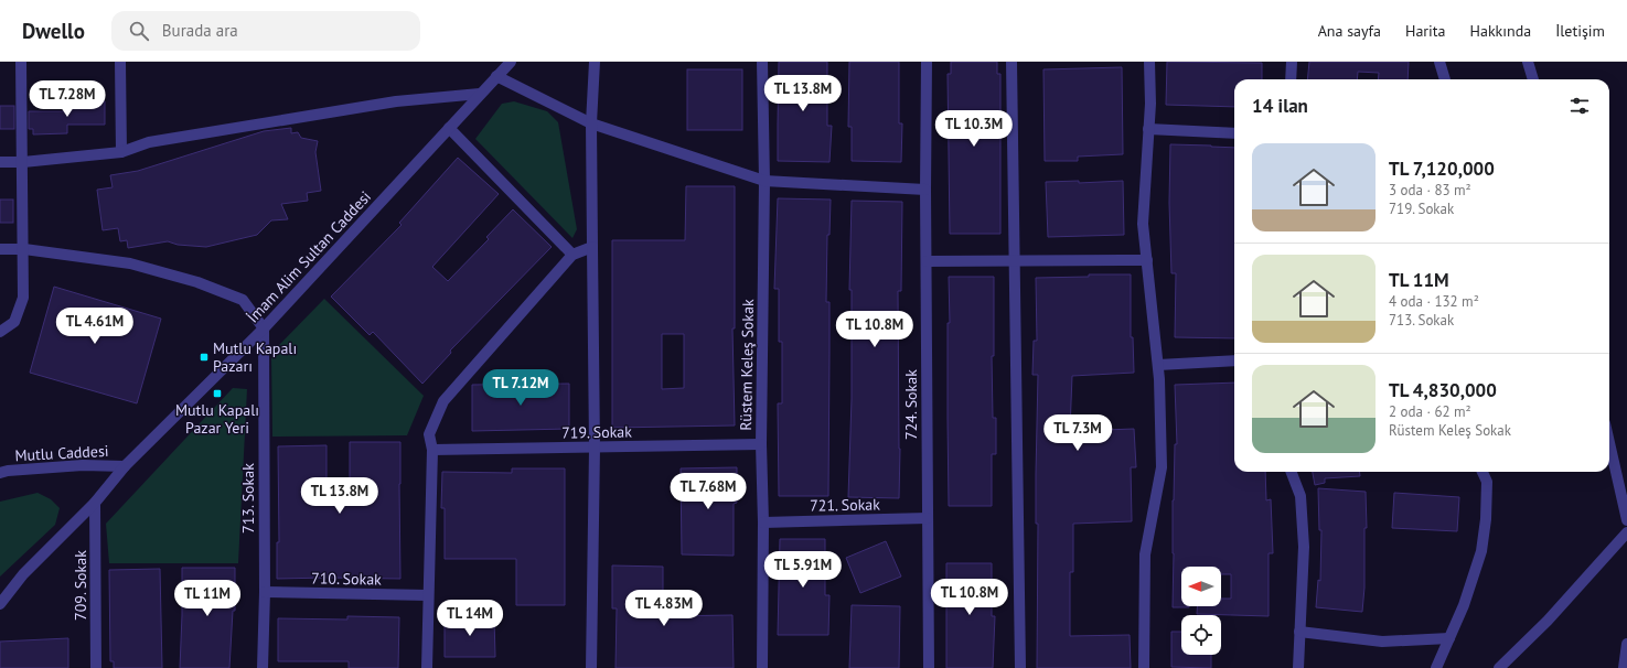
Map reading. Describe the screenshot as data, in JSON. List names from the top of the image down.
{
  "streets": {
    "street": [
      "İmam Alim Sultan Caddesi",
      "Rüstem Keleş Sokak",
      "724. Sokak",
      "719. Sokak",
      "Mutlu Caddesi",
      "713. Sokak",
      "721. Sokak",
      "710. Sokak",
      "709. Sokak"
    ]
  },
  "crossings": [
    ["İmam Alim Sultan Caddesi", "Mutlu Caddesi"],
    ["İmam Alim Sultan Caddesi", "713. Sokak"],
    ["İmam Alim Sultan Caddesi", "709. Sokak"],
    ["Rüstem Keleş Sokak", "719. Sokak"],
    ["Rüstem Keleş Sokak", "721. Sokak"],
    ["724. Sokak", "721. Sokak"],
    ["713. Sokak", "710. Sokak"]
  ],
  "places": {
    "transit": ["Mutlu Kapalı Pazarı", "Mutlu Kapalı Pazar Yeri"]
  },
  "north": "left",
  "page": {
    "header": "Dwello",
    "search": "Burada ara",
    "nav": [
      "Ana sayfa",
      "Harita",
      "Hakkında",
      "İletişim"
    ],
    "price": [
      "TL 13.8M",
      "TL 7.28M",
      "TL 10.3M",
      "TL 4.61M",
      "TL 10.8M",
      "TL 7.12M",
      "TL 7.3M",
      "TL 7.68M",
      "TL 13.8M",
      "TL 5.91M",
      "TL 10.8M",
      "TL 11M",
      "TL 4.83M",
      "TL 14M"
    ],
    "heading": "14 ilan",
    "list": [
      {
        "name": "TL 7,120,000",
        "note": "3 oda · 83 m² · 719. Sokak"
      },
      {
        "name": "TL 11M",
        "note": "4 oda · 132 m² · 713. Sokak"
      },
      {
        "name": "TL 4,830,000",
        "note": "2 oda · 62 m² · Rüstem Keleş Sokak"
      }
    ]
  }
}
